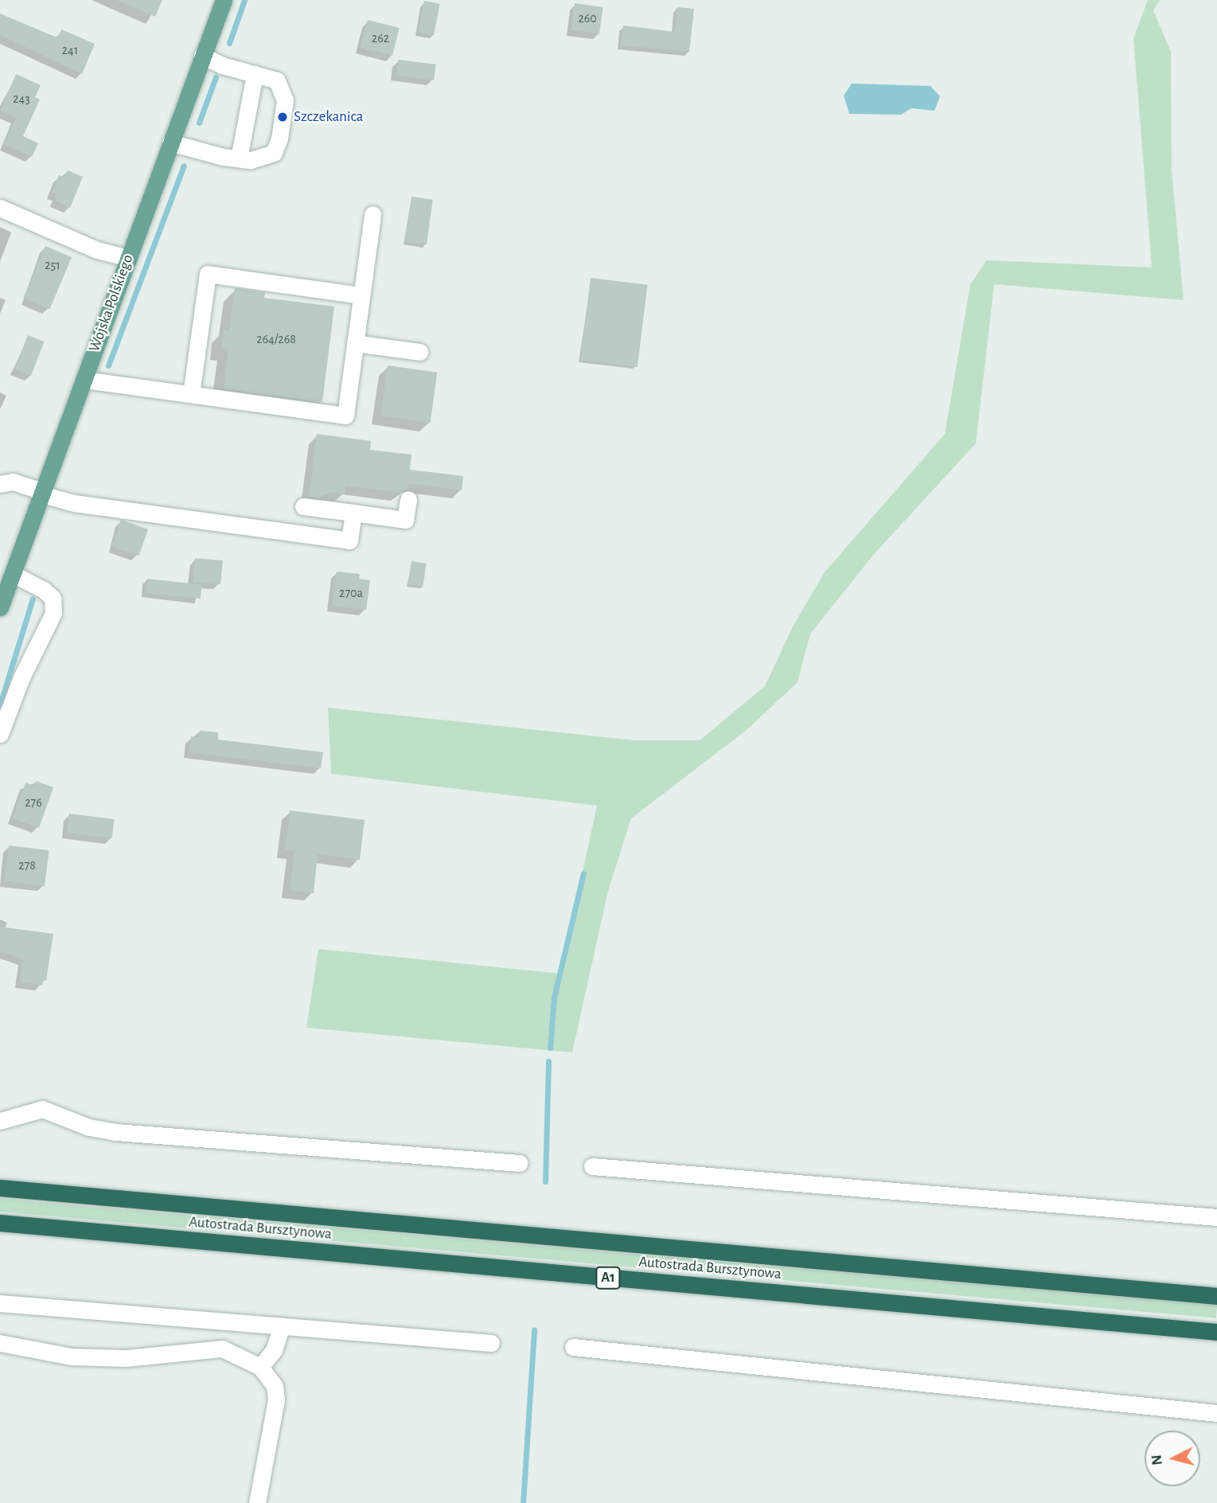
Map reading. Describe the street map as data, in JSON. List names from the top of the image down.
{
  "streets": {
    "highway": ["Autostrada Bursztynowa", "A1"],
    "main road": ["Wojska Polskiego"]
  },
  "places": ["Szczekanica"],
  "house_numbers": [
    "260",
    "262",
    "241",
    "243",
    "251",
    "264/268",
    "270a",
    "276",
    "278"
  ],
  "north": "left"
}
